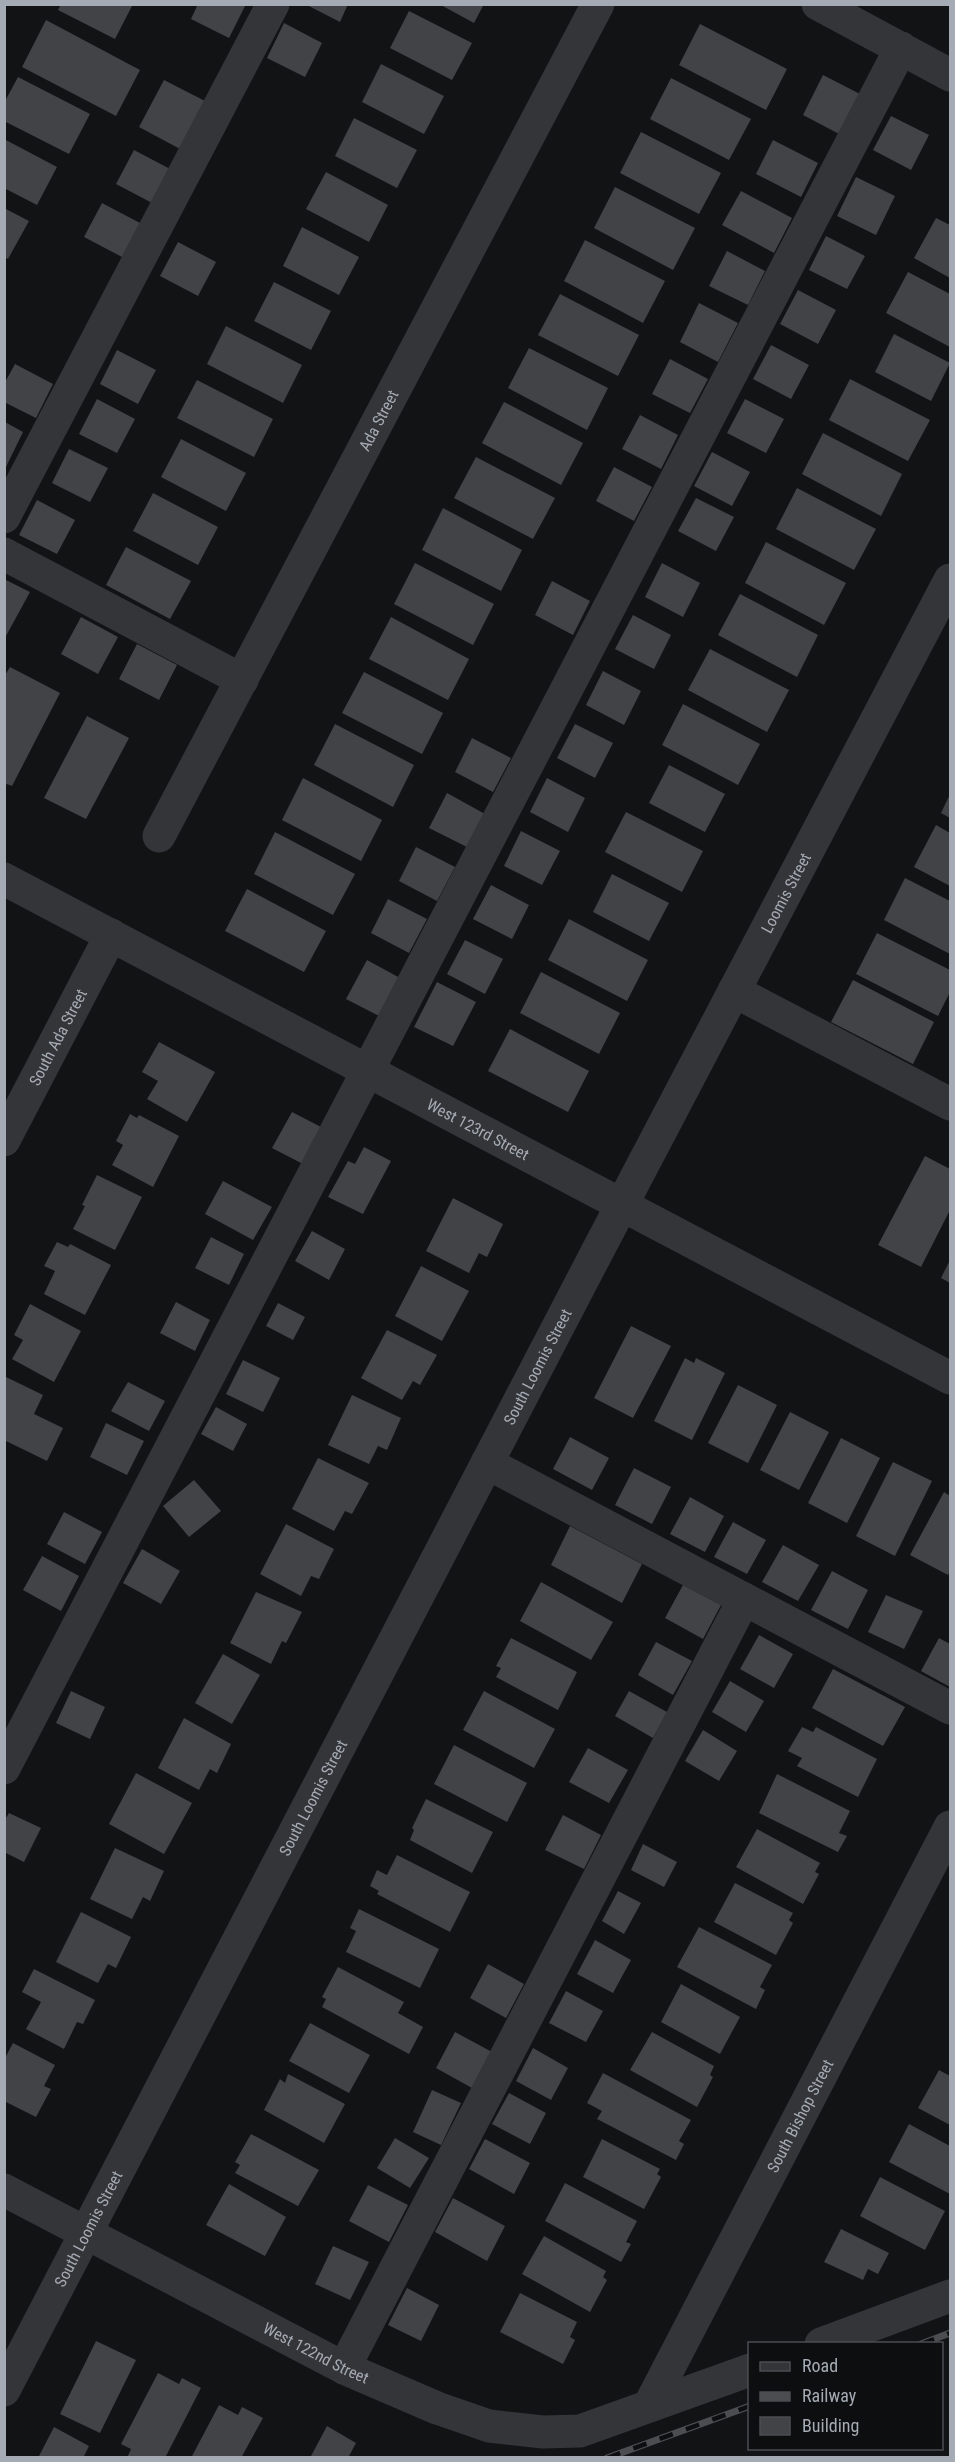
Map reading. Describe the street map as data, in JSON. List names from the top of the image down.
{
  "streets": {
    "street": [
      "Ada Street",
      "Loomis Street",
      "South Ada Street",
      "West 123rd Street",
      "South Loomis Street",
      "South Bishop Street",
      "West 122nd Street"
    ]
  },
  "crossings": [
    ["Loomis Street", "West 123rd Street"],
    ["Loomis Street", "South Loomis Street"],
    ["South Ada Street", "West 123rd Street"],
    ["West 123rd Street", "South Loomis Street"],
    ["South Loomis Street", "West 122nd Street"],
    ["South Bishop Street", "West 122nd Street"]
  ],
  "legend": ["Road", "Railway", "Building"]
}
